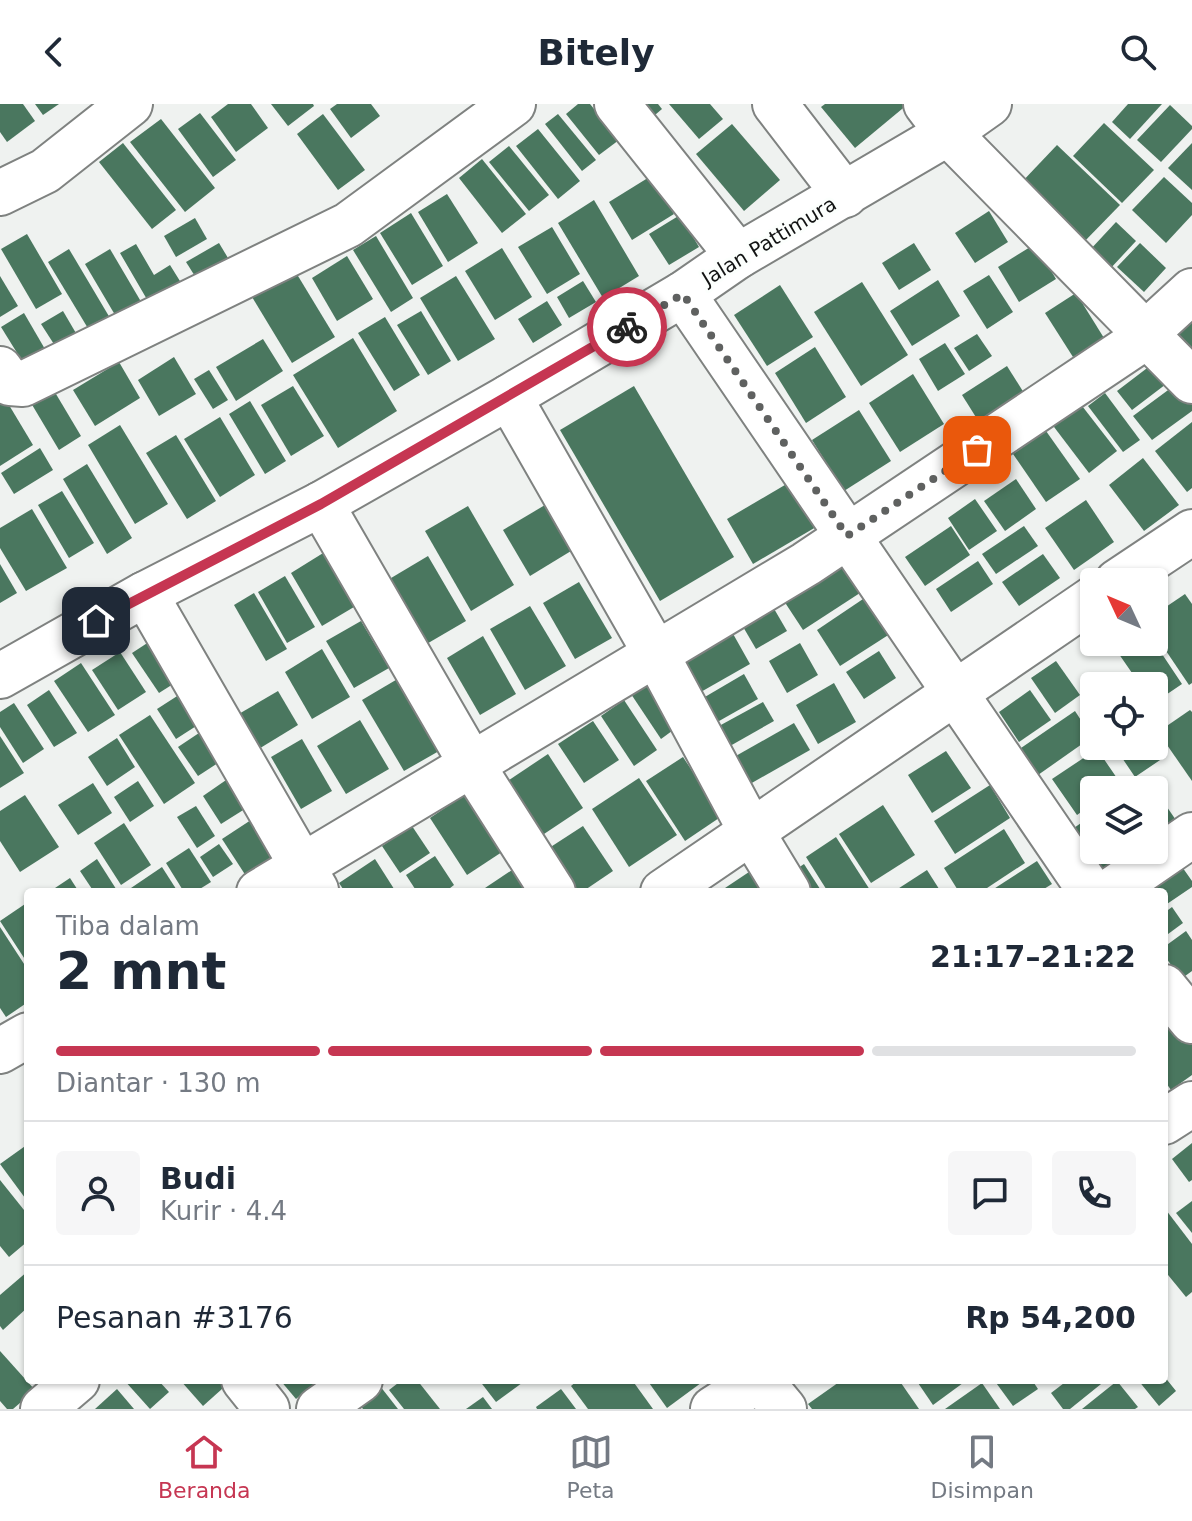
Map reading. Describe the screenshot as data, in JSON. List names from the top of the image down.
{
  "streets": {
    "street": ["Jalan Pattimura"]
  },
  "north": "top left",
  "page": {
    "header": "Bitely",
    "heading": ["2 mnt", "Tiba dalam", "21:17–21:22"],
    "panel": [
      "Budi",
      "Kurir · 4.4",
      "Pesanan #3176",
      "Rp 54,200"
    ],
    "bar": "Diantar · 130 m",
    "tabs": ["Beranda", "Peta", "Disimpan"]
  }
}
